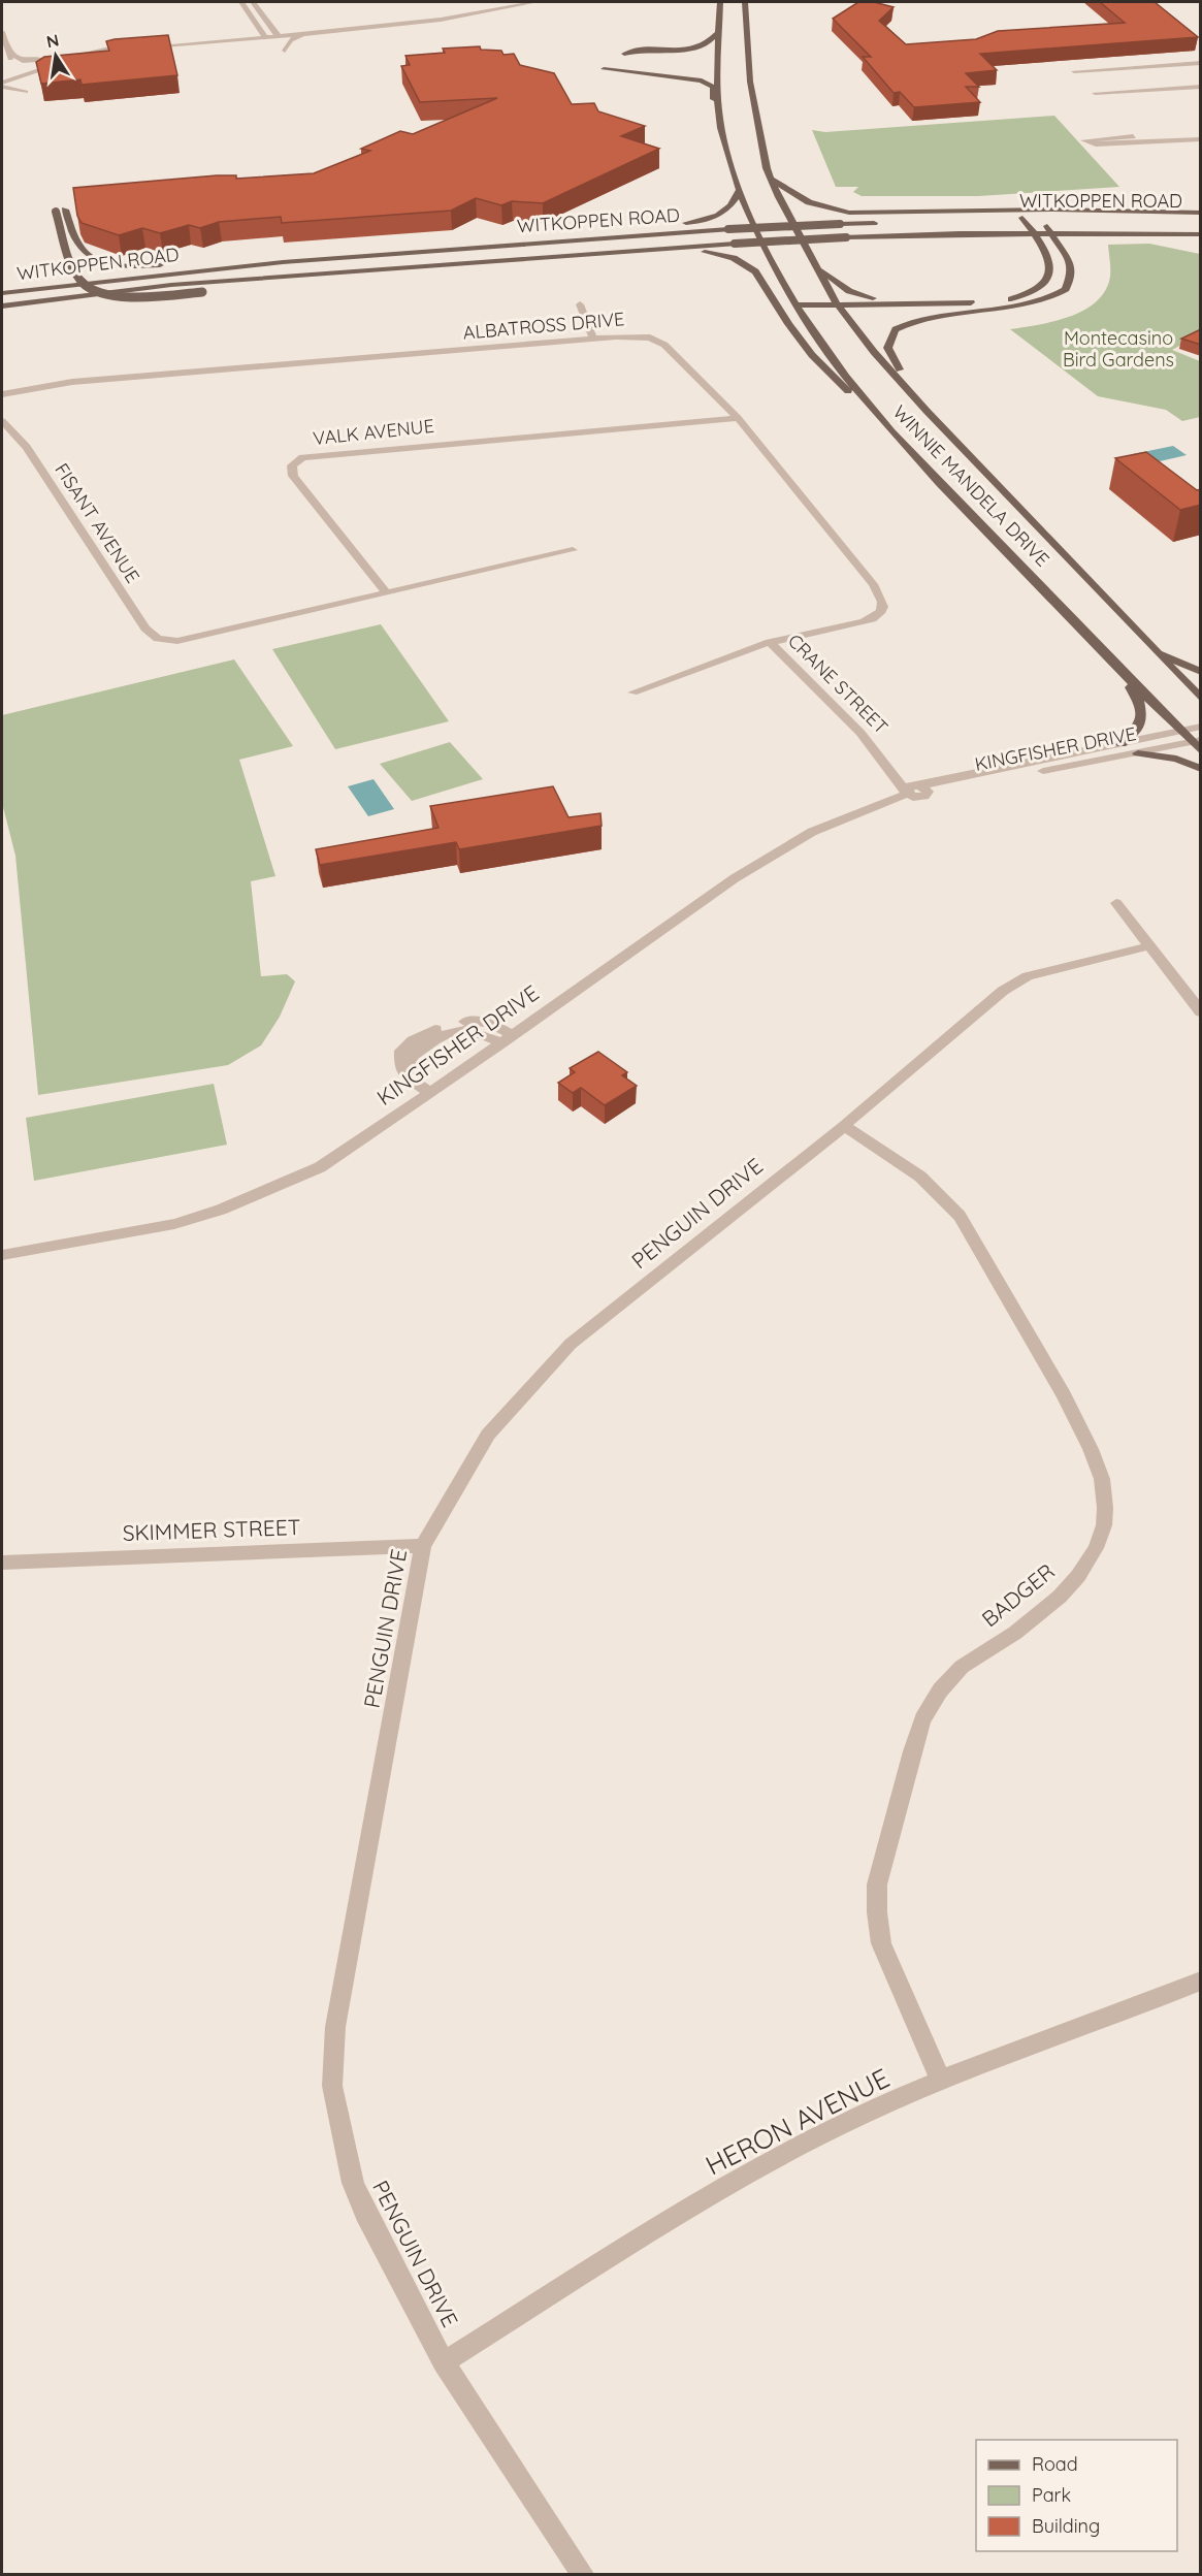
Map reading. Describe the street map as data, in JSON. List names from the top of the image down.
{
  "streets": {
    "main road": ["WITKOPPEN ROAD", "WINNIE MANDELA DRIVE"],
    "street": [
      "ALBATROSS DRIVE",
      "VALK AVENUE",
      "FISANT AVENUE",
      "CRANE STREET",
      "KINGFISHER DRIVE",
      "PENGUIN DRIVE",
      "SKIMMER STREET",
      "BADGER",
      "HERON AVENUE"
    ]
  },
  "crossings": [
    ["ALBATROSS DRIVE", "VALK AVENUE"],
    ["ALBATROSS DRIVE", "CRANE STREET"],
    ["VALK AVENUE", "FISANT AVENUE"],
    ["WINNIE MANDELA DRIVE", "KINGFISHER DRIVE"],
    ["CRANE STREET", "KINGFISHER DRIVE"],
    ["PENGUIN DRIVE", "SKIMMER STREET"],
    ["PENGUIN DRIVE", "BADGER"],
    ["PENGUIN DRIVE", "HERON AVENUE"],
    ["BADGER", "HERON AVENUE"]
  ],
  "parks": ["Montecasino Bird Gardens"],
  "legend": ["Road", "Park", "Building"],
  "north": "top"
}
